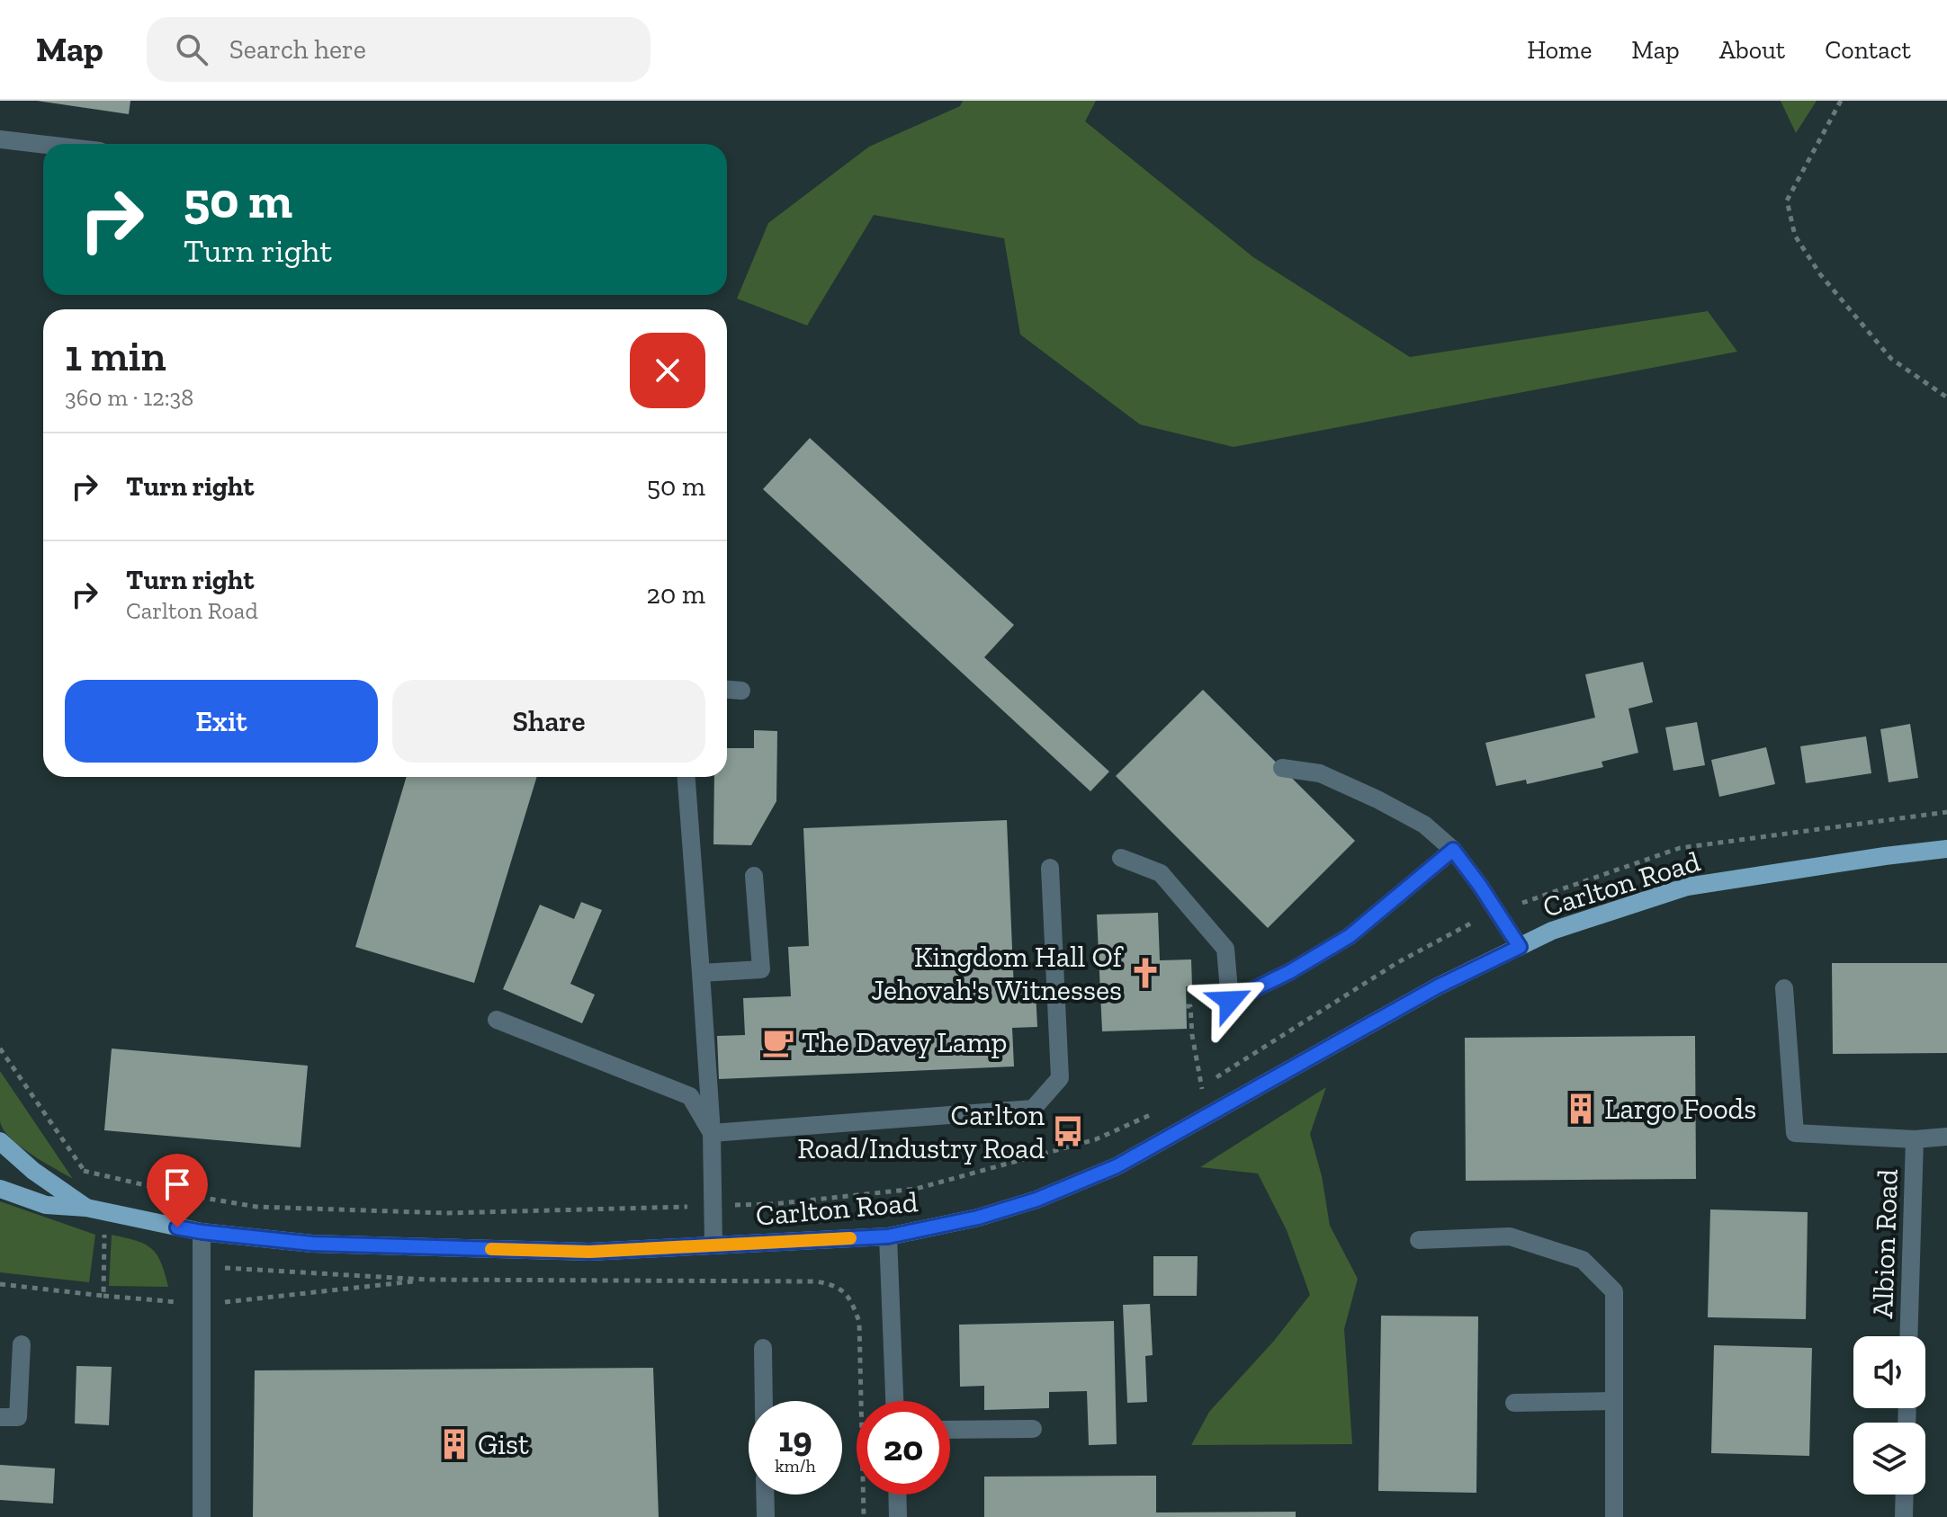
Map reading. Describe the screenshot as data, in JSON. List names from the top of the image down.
{
  "streets": {
    "main road": ["Carlton Road"],
    "street": ["Albion Road"]
  },
  "places": {
    "church": ["Kingdom Hall Of Jehovah's Witnesses"],
    "cafe": ["The Davey Lamp"],
    "building": ["Largo Foods", "Gist"],
    "bus stop": ["Carlton Road/Industry Road"]
  },
  "page": {
    "header": "Map",
    "search": "Search here",
    "nav": [
      "Home",
      "Map",
      "About",
      "Contact"
    ],
    "turn": ["50 m", "Turn right"],
    "heading": ["1 min", "360 m · 12:38"],
    "list": [
      {
        "name": "Turn right",
        "value": "50 m"
      },
      {
        "name": "Turn right",
        "note": "Carlton Road",
        "value": "20 m"
      }
    ],
    "buttons": ["Exit", "Share"],
    "speed": "19 km/h",
    "limit": "20"
  }
}
